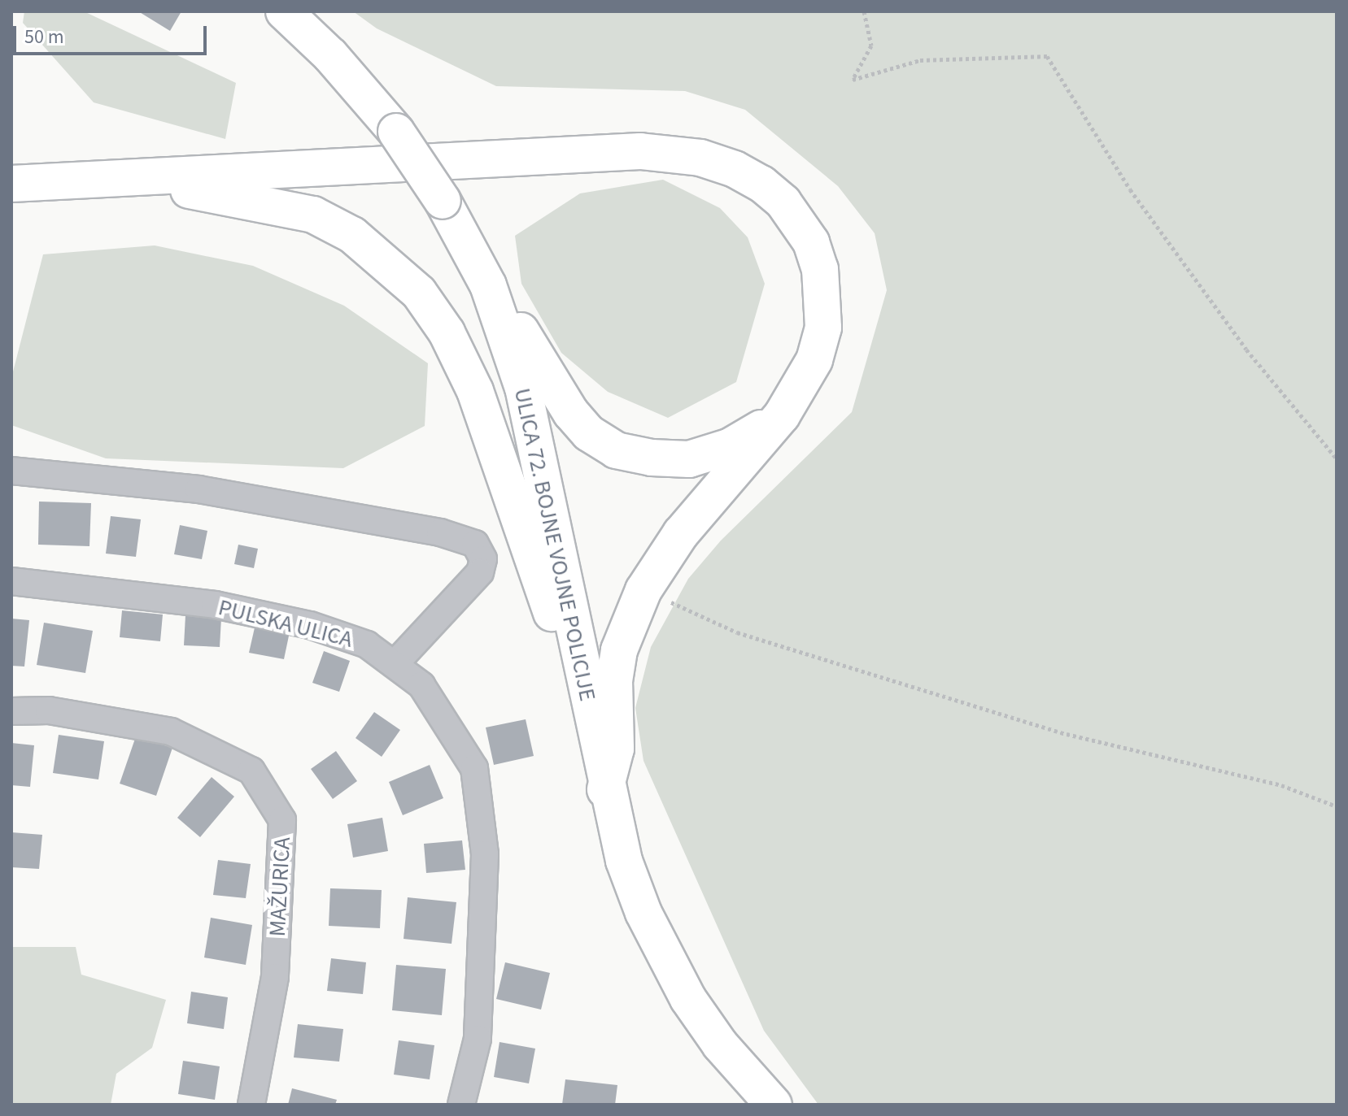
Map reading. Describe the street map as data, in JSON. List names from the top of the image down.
{
  "streets": {
    "main road": ["ULICA 72. BOJNE VOJNE POLICIJE"],
    "street": ["PULSKA ULICA", "MAŽURICA"]
  },
  "scale_bar": "50 m"
}
